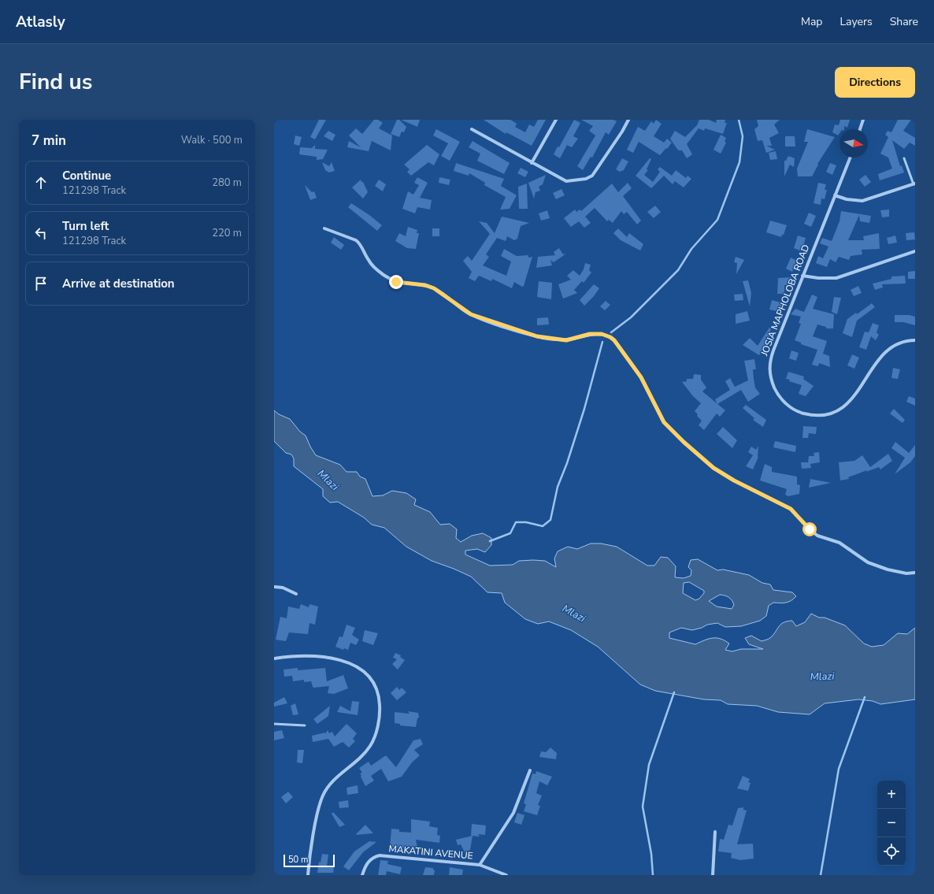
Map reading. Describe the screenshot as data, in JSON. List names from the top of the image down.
{
  "streets": {
    "street": ["JOSIA MAPHOLOBA ROAD", "MAKATINI AVENUE"]
  },
  "water": ["Mlazi"],
  "scale_bar": "50 m",
  "north": "right",
  "page": {
    "header": "Atlasly",
    "nav": ["Map", "Layers", "Share"],
    "title": "Find us",
    "buttons": "Directions",
    "heading": ["7 min", "Walk · 500 m"],
    "list": [
      ["Continue", "121298 Track", "280 m"],
      ["Turn left", "121298 Track", "220 m"],
      "Arrive at destination"
    ],
    "map_buttons": ["+", "−"],
    "scale": "50 m"
  }
}
